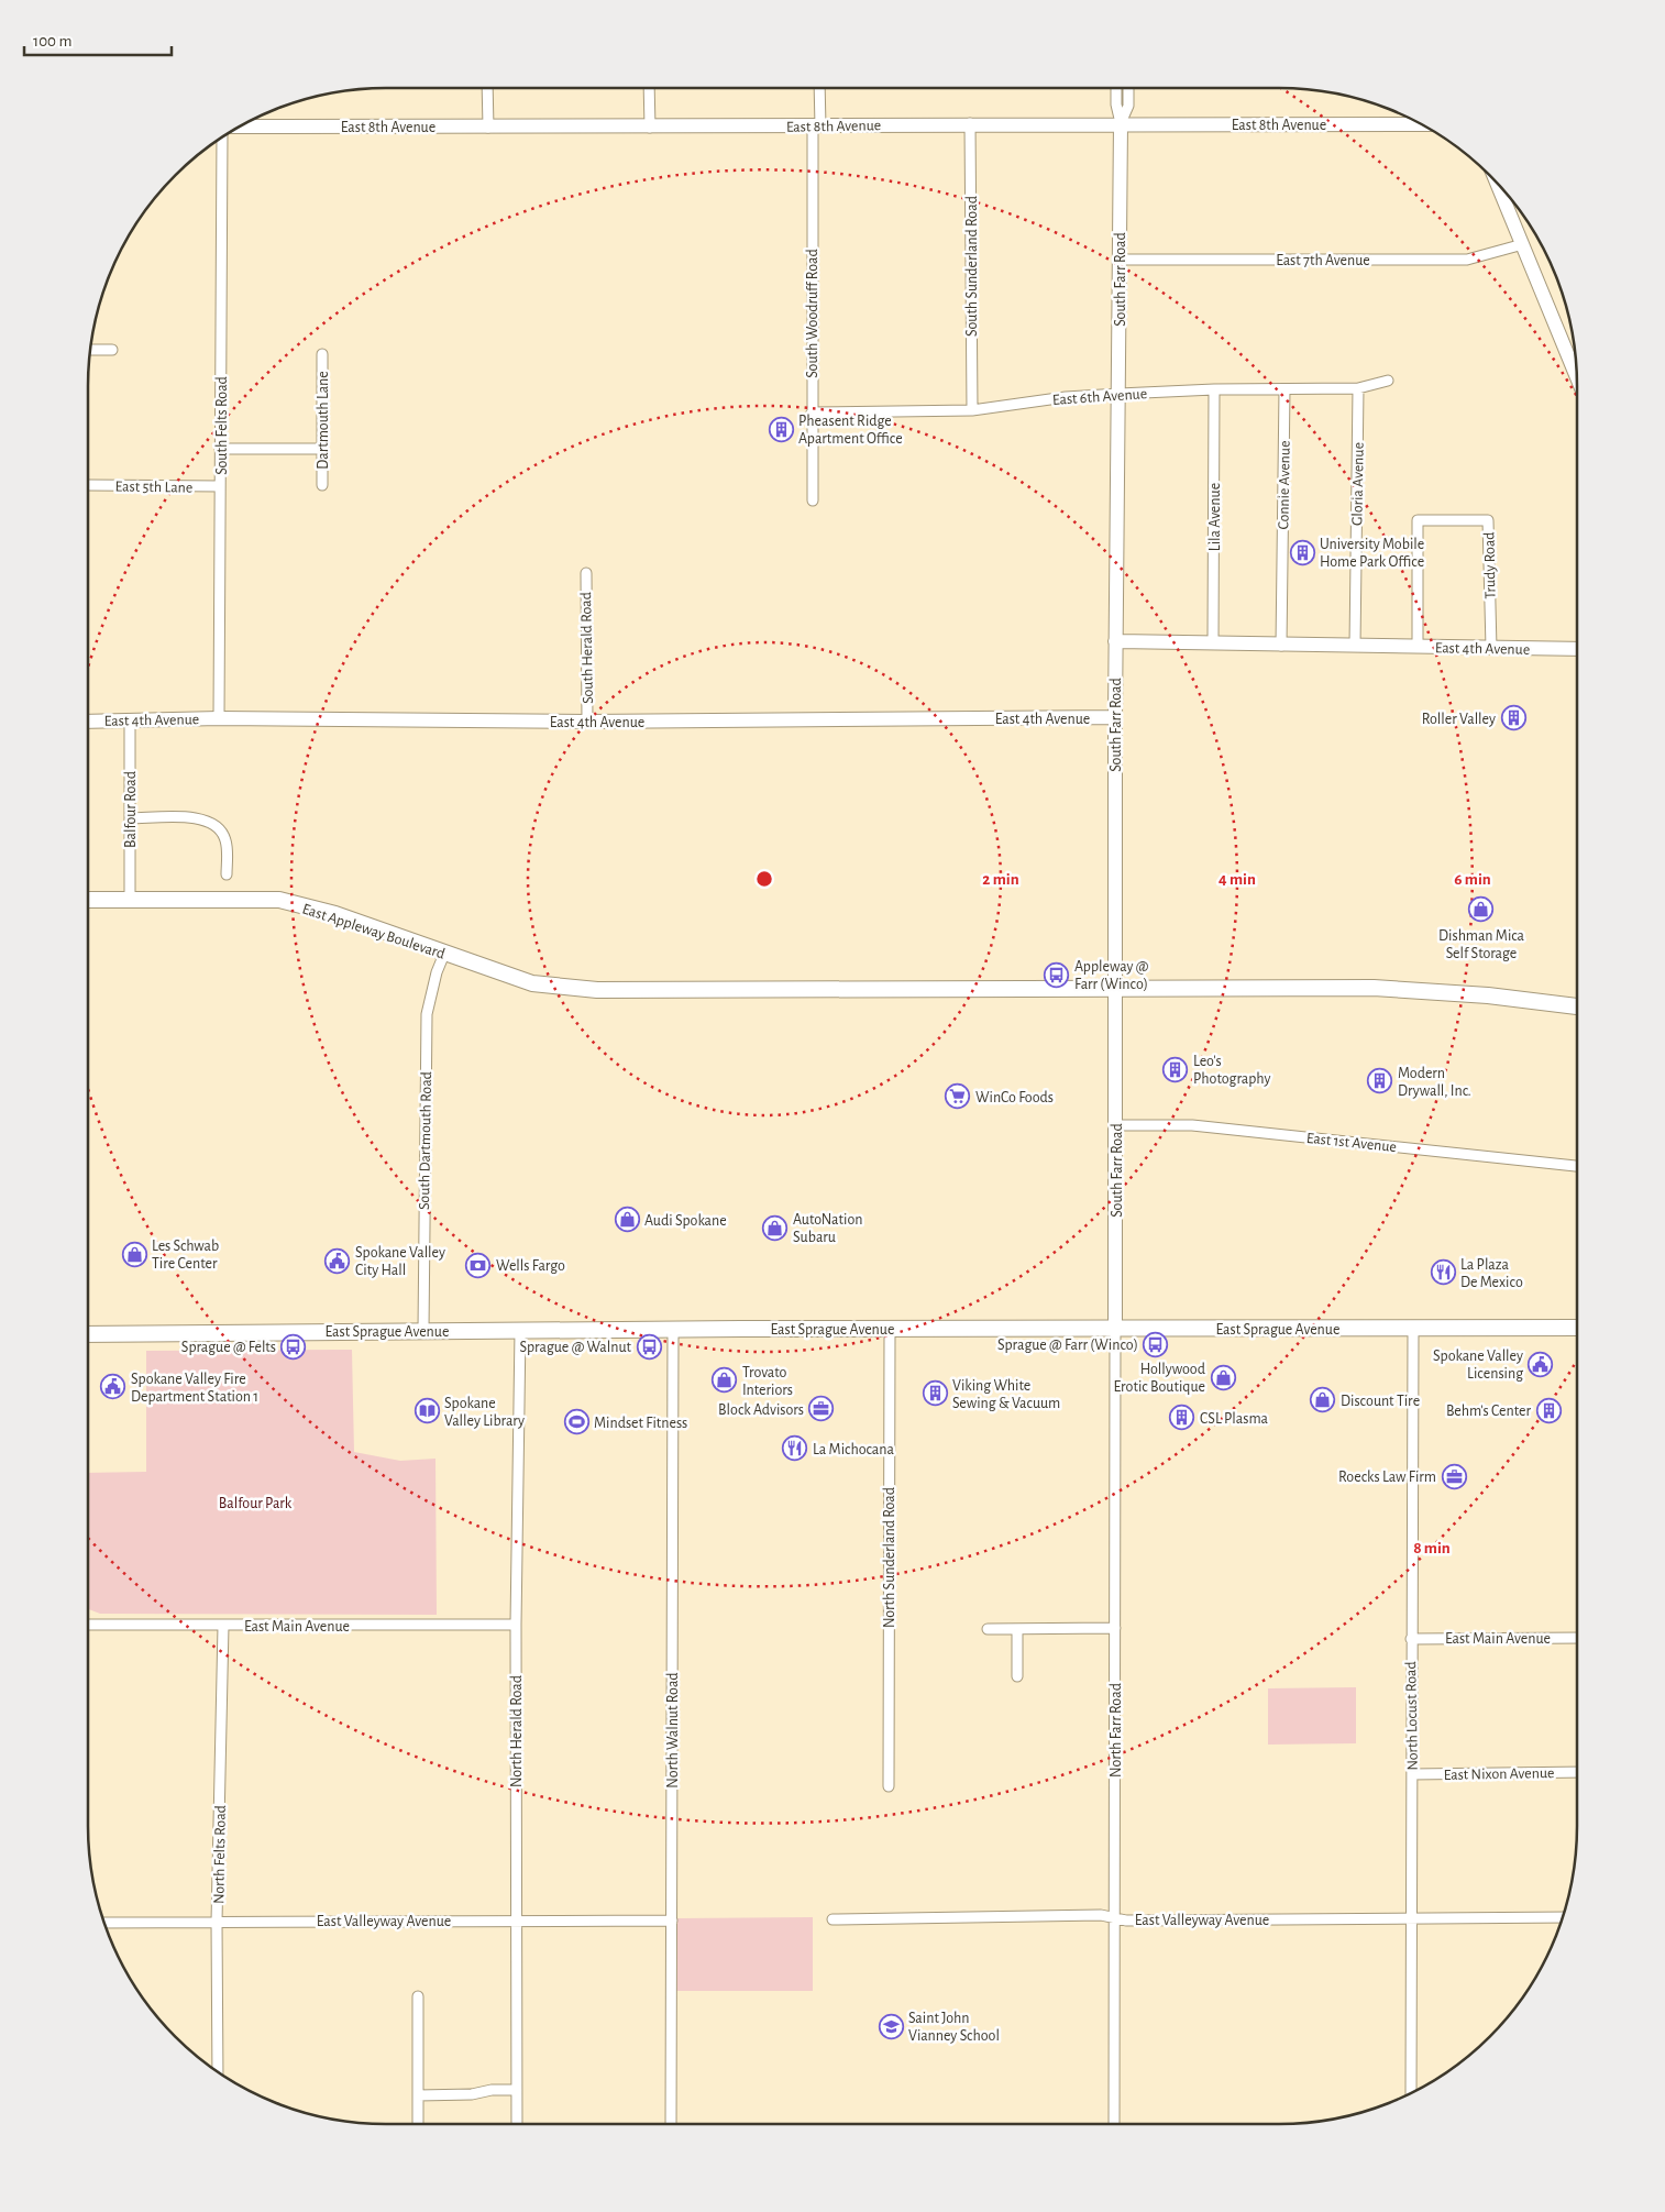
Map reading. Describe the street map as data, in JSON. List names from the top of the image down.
{
  "streets": {
    "main road": ["East Appleway Boulevard", "East Sprague Avenue"],
    "street": [
      "East 8th Avenue",
      "East 7th Avenue",
      "South Sunderland Road",
      "South Farr Road",
      "South Woodruff Road",
      "East 6th Avenue",
      "Dartmouth Lane",
      "South Felts Road",
      "Gloria Avenue",
      "Connie Avenue",
      "East 5th Lane",
      "Lila Avenue",
      "Trudy Road",
      "South Herald Road",
      "East 4th Avenue",
      "Balfour Road",
      "South Dartmouth Road",
      "East 1st Avenue",
      "North Sunderland Road",
      "East Main Avenue",
      "North Locust Road",
      "North Walnut Road",
      "North Farr Road",
      "North Herald Road",
      "East Nixon Avenue",
      "North Felts Road",
      "East Valleyway Avenue"
    ]
  },
  "crossings": [
    ["East 8th Avenue", "South Sunderland Road"],
    ["East 8th Avenue", "South Farr Road"],
    ["East 8th Avenue", "South Woodruff Road"],
    ["East 7th Avenue", "South Farr Road"],
    ["South Sunderland Road", "East 6th Avenue"],
    ["South Farr Road", "East 6th Avenue"],
    ["South Farr Road", "East 4th Avenue"],
    ["South Farr Road", "East Appleway Boulevard"],
    ["South Farr Road", "East 1st Avenue"],
    ["South Farr Road", "East Sprague Avenue"],
    ["South Farr Road", "North Farr Road"],
    ["South Woodruff Road", "East 6th Avenue"],
    ["East 6th Avenue", "Gloria Avenue"],
    ["East 6th Avenue", "Connie Avenue"],
    ["East 6th Avenue", "Lila Avenue"],
    ["South Felts Road", "East 5th Lane"],
    ["South Felts Road", "East 4th Avenue"],
    ["Gloria Avenue", "East 4th Avenue"],
    ["Connie Avenue", "East 4th Avenue"],
    ["Lila Avenue", "East 4th Avenue"],
    ["Trudy Road", "East 4th Avenue"],
    ["South Herald Road", "East 4th Avenue"],
    ["East 4th Avenue", "Balfour Road"],
    ["Balfour Road", "East Appleway Boulevard"],
    ["East Appleway Boulevard", "South Dartmouth Road"],
    ["South Dartmouth Road", "East Sprague Avenue"],
    ["East Sprague Avenue", "North Sunderland Road"],
    ["East Sprague Avenue", "North Locust Road"],
    ["East Sprague Avenue", "North Walnut Road"],
    ["East Sprague Avenue", "North Farr Road"],
    ["East Sprague Avenue", "North Herald Road"],
    ["East Main Avenue", "North Locust Road"],
    ["East Main Avenue", "North Herald Road"],
    ["East Main Avenue", "North Felts Road"],
    ["North Locust Road", "East Nixon Avenue"],
    ["North Locust Road", "East Valleyway Avenue"],
    ["North Walnut Road", "East Valleyway Avenue"],
    ["North Farr Road", "East Valleyway Avenue"],
    ["North Herald Road", "East Valleyway Avenue"],
    ["North Felts Road", "East Valleyway Avenue"]
  ],
  "parks": ["Balfour Park"],
  "places": {
    "building": [
      "Pheasent Ridge Apartment Office",
      "University Mobile Home Park Office",
      "Roller Valley",
      "Leo's Photography",
      "Modern Drywall, Inc.",
      "Viking White Sewing & Vacuum",
      "Behm's Center",
      "CSL Plasma"
    ],
    "shop": [
      "Dishman Mica Self Storage",
      "Audi Spokane",
      "AutoNation Subaru",
      "Les Schwab Tire Center",
      "Hollywood Erotic Boutique",
      "Trovato Interiors",
      "Discount Tire"
    ],
    "bus stop": [
      "Appleway @ Farr (Winco)",
      "Sprague @ Farr (Winco)",
      "Sprague @ Felts",
      "Sprague @ Walnut"
    ],
    "supermarket": ["WinCo Foods"],
    "public building": ["Spokane Valley City Hall", "Spokane Valley Licensing", "Spokane Valley Fire Department Station 1"],
    "bank": ["Wells Fargo"],
    "restaurant": ["La Plaza De Mexico", "La Michocana"],
    "office": ["Block Advisors", "Roecks Law Firm"],
    "library": ["Spokane Valley Library"],
    "sports": ["Mindset Fitness"],
    "school or university": ["Saint John Vianney School"]
  },
  "scale_bar": "100 m",
  "rings": [
    "2 min",
    "4 min",
    "6 min",
    "8 min"
  ]
}
